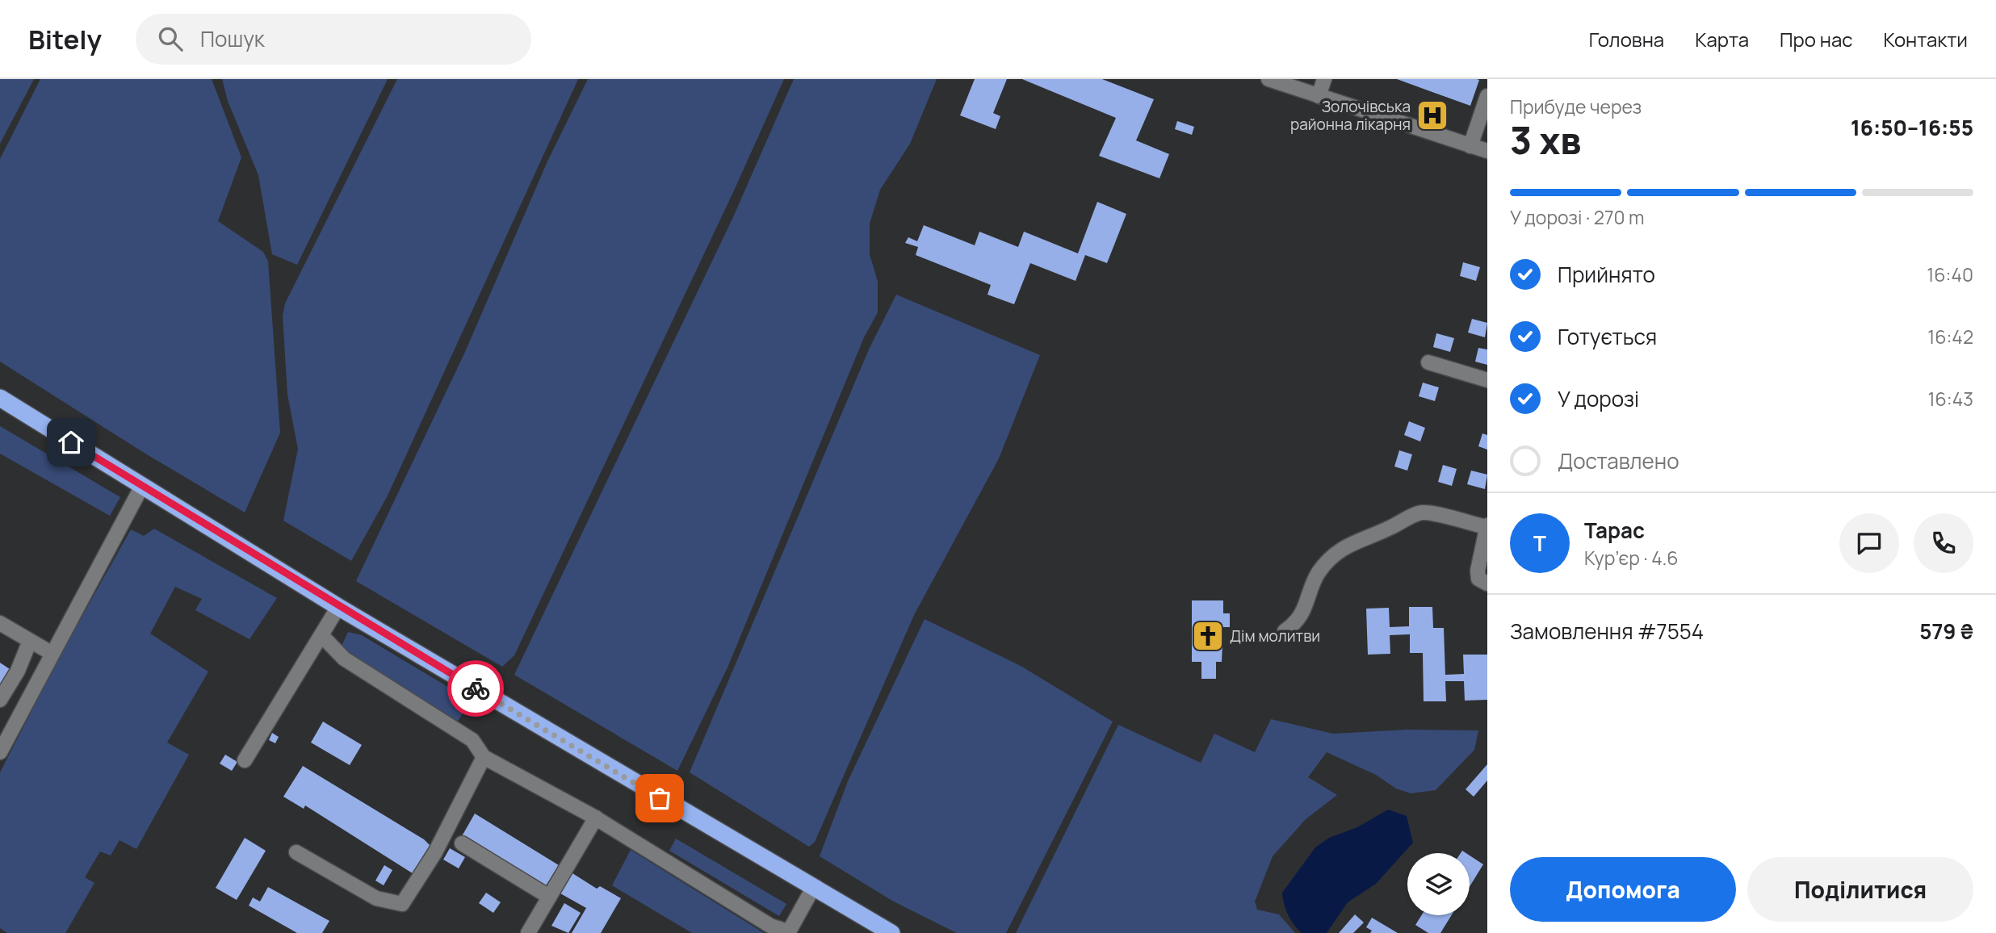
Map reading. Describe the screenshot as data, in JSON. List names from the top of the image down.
{
  "places": {
    "hospital": ["Золочівська районна лікарня"],
    "church": ["Дім молитви"]
  },
  "page": {
    "header": "Bitely",
    "search": "Пошук",
    "nav": [
      "Головна",
      "Карта",
      "Про нас",
      "Контакти"
    ],
    "heading": ["3 хв", "Прибуде через", "16:50–16:55"],
    "panel": [
      "Тарас",
      "Кур’єр · 4.6",
      "Замовлення #7554",
      "579 ₴"
    ],
    "bar": "У дорозі · 270 m",
    "list": [
      ["Прийнято", "16:40"],
      ["Готується", "16:42"],
      ["У дорозі", "16:43"],
      "Доставлено"
    ],
    "round": "Т",
    "buttons": ["Допомога", "Поділитися"]
  }
}
